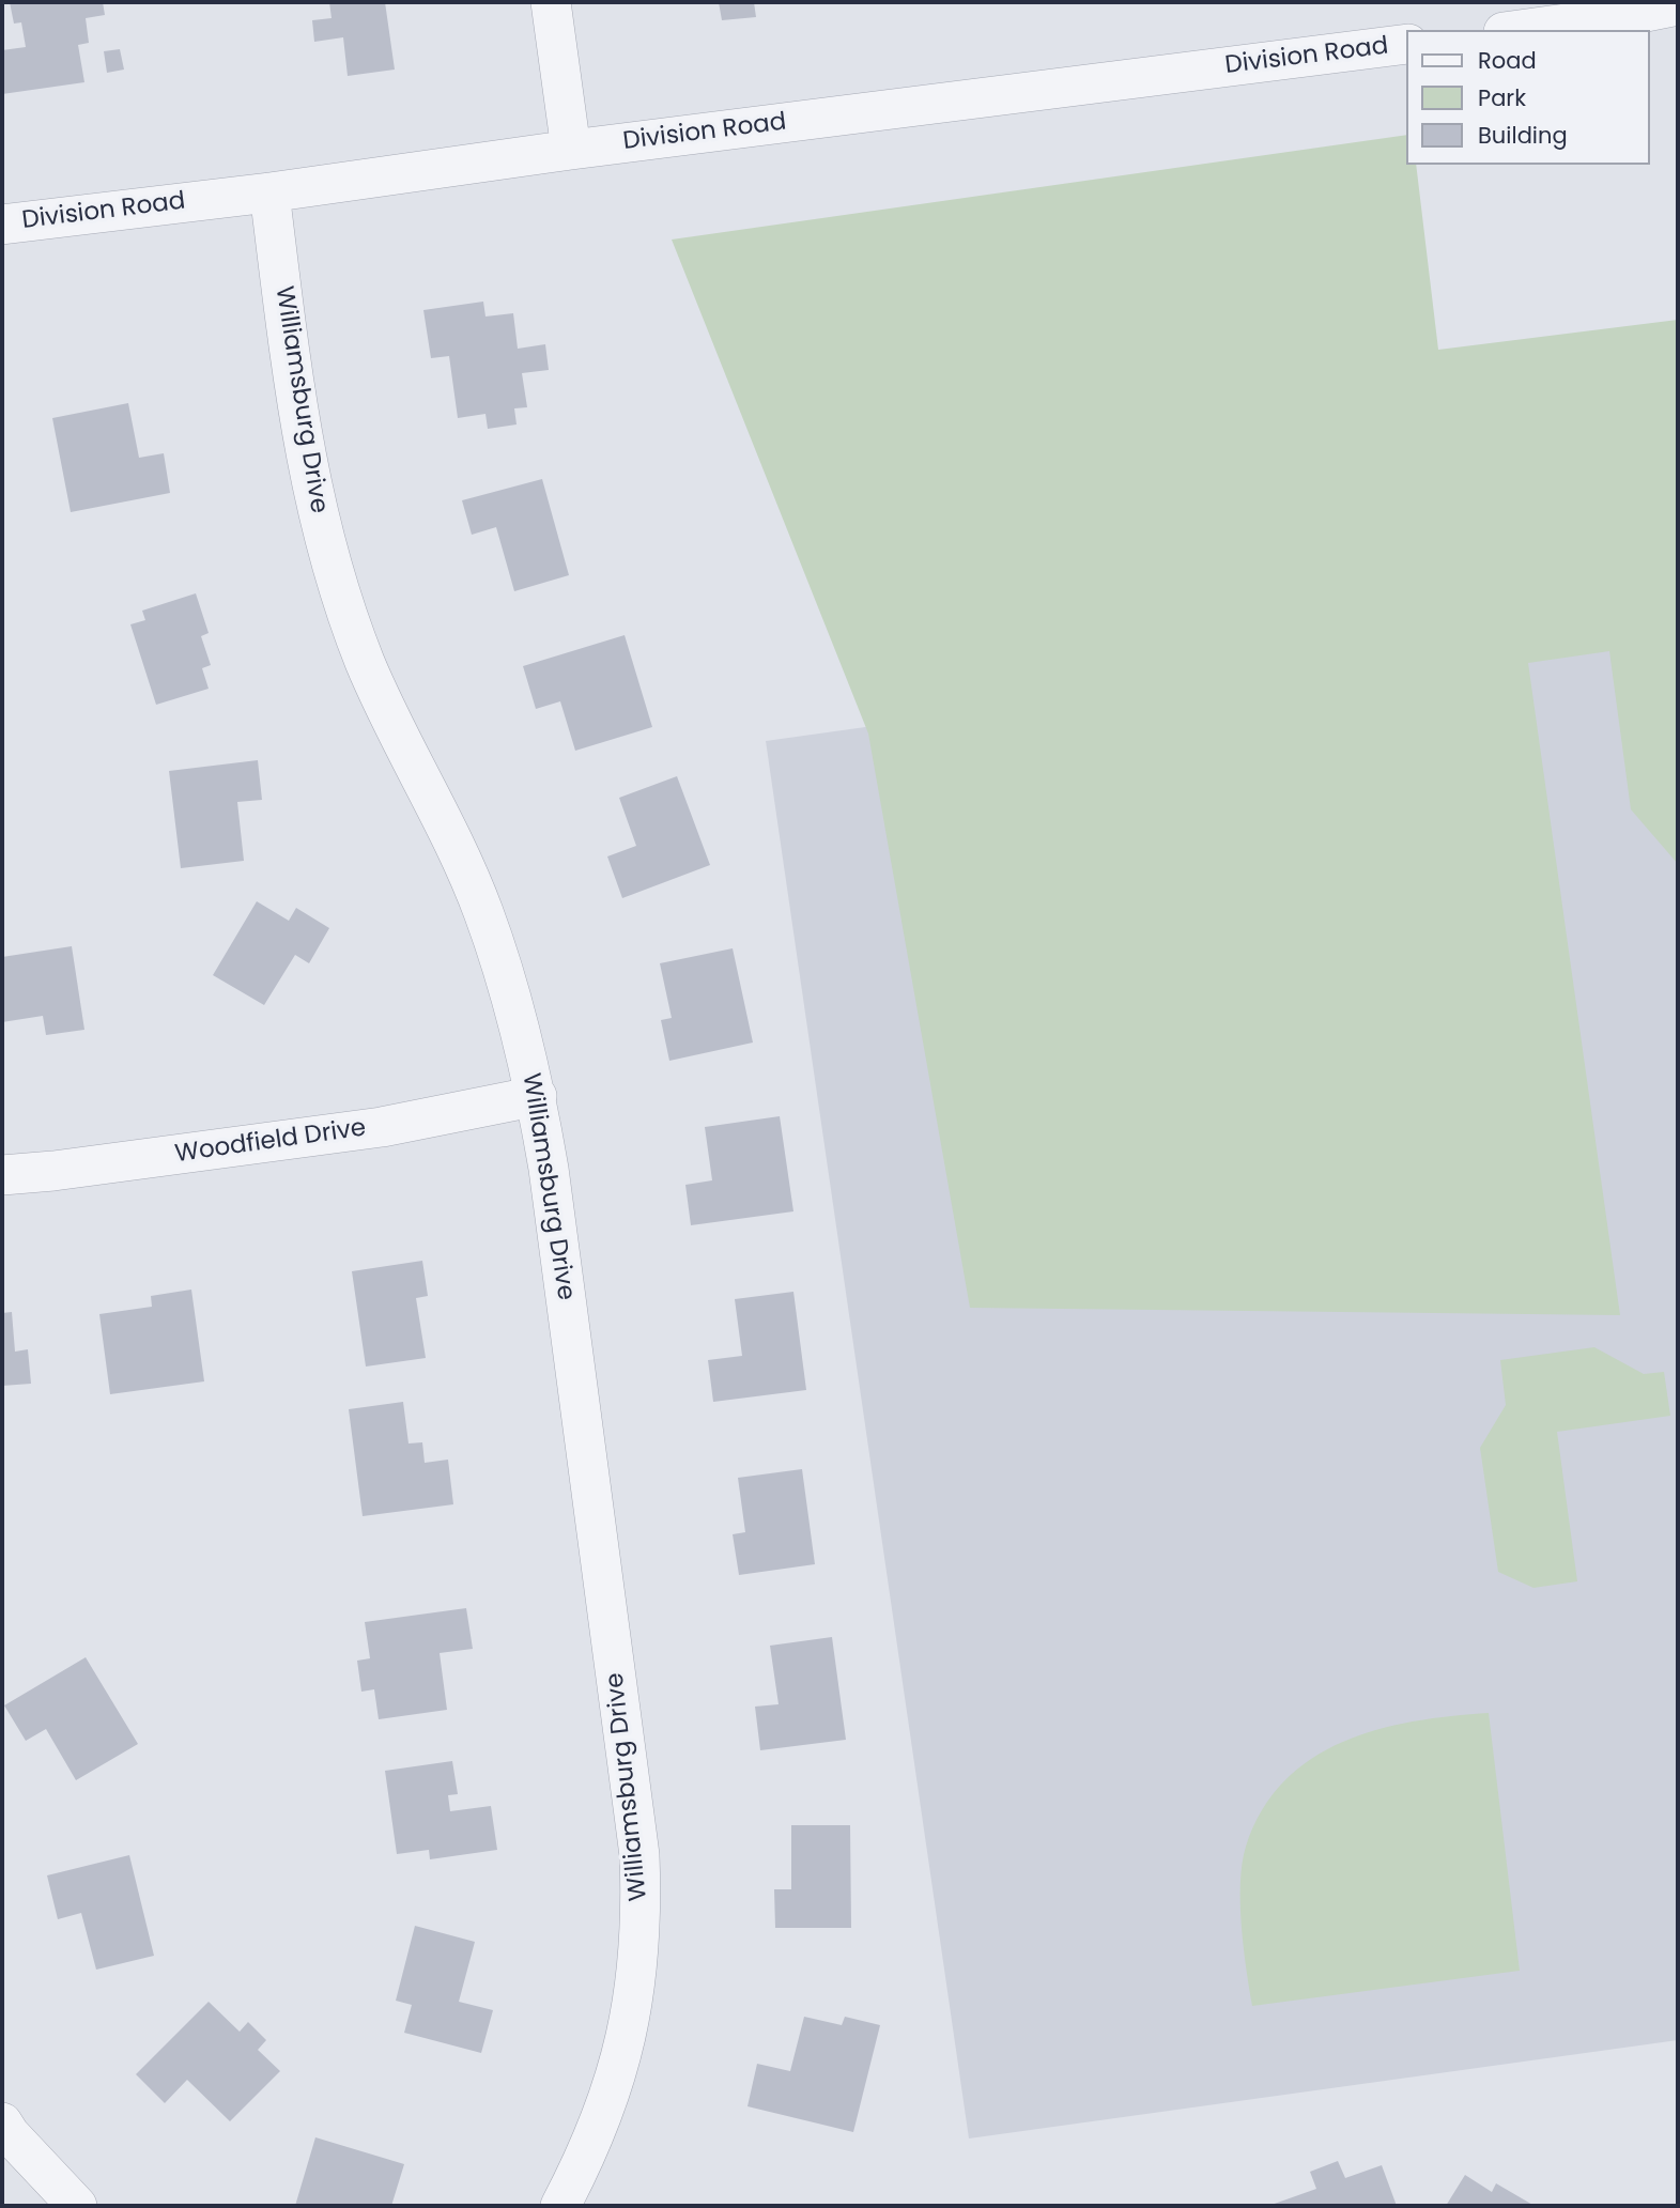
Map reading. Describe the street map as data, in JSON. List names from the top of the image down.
{
  "streets": {
    "street": ["Division Road", "Williamsburg Drive", "Woodfield Drive"]
  },
  "crossings": [
    ["Division Road", "Williamsburg Drive"],
    ["Williamsburg Drive", "Woodfield Drive"]
  ],
  "legend": ["Road", "Park", "Building"]
}
